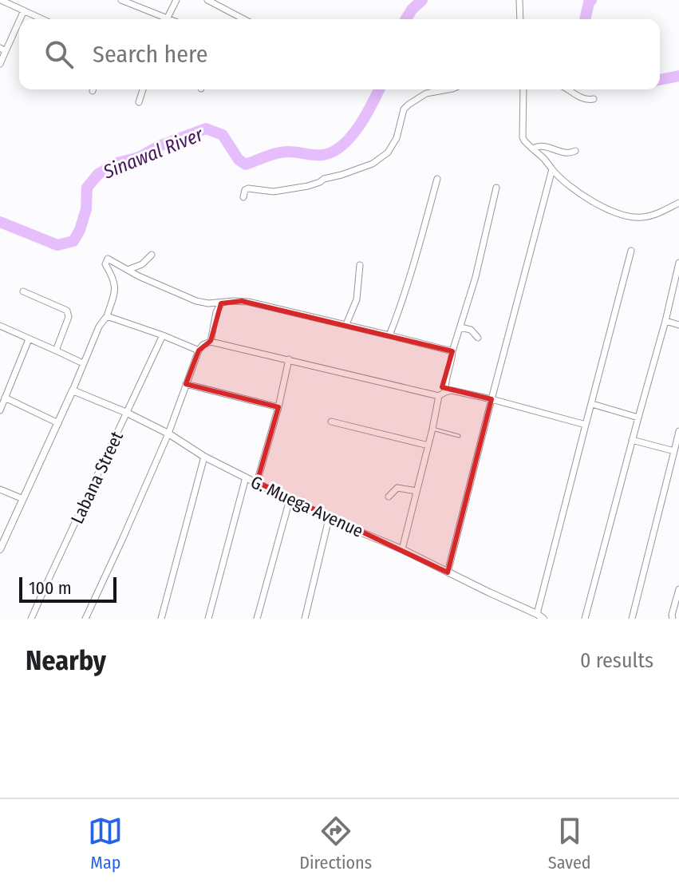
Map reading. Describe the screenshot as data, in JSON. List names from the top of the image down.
{
  "streets": {
    "street": ["Labana Street", "G. Muega Avenue"]
  },
  "crossings": [
    ["Labana Street", "G. Muega Avenue"]
  ],
  "water": ["Sinawal River"],
  "scale_bar": "100 m",
  "page": {
    "search": "Search here",
    "scale": "100 m",
    "heading": ["Nearby", "0 results"],
    "nav": ["Map", "Directions", "Saved"]
  }
}
